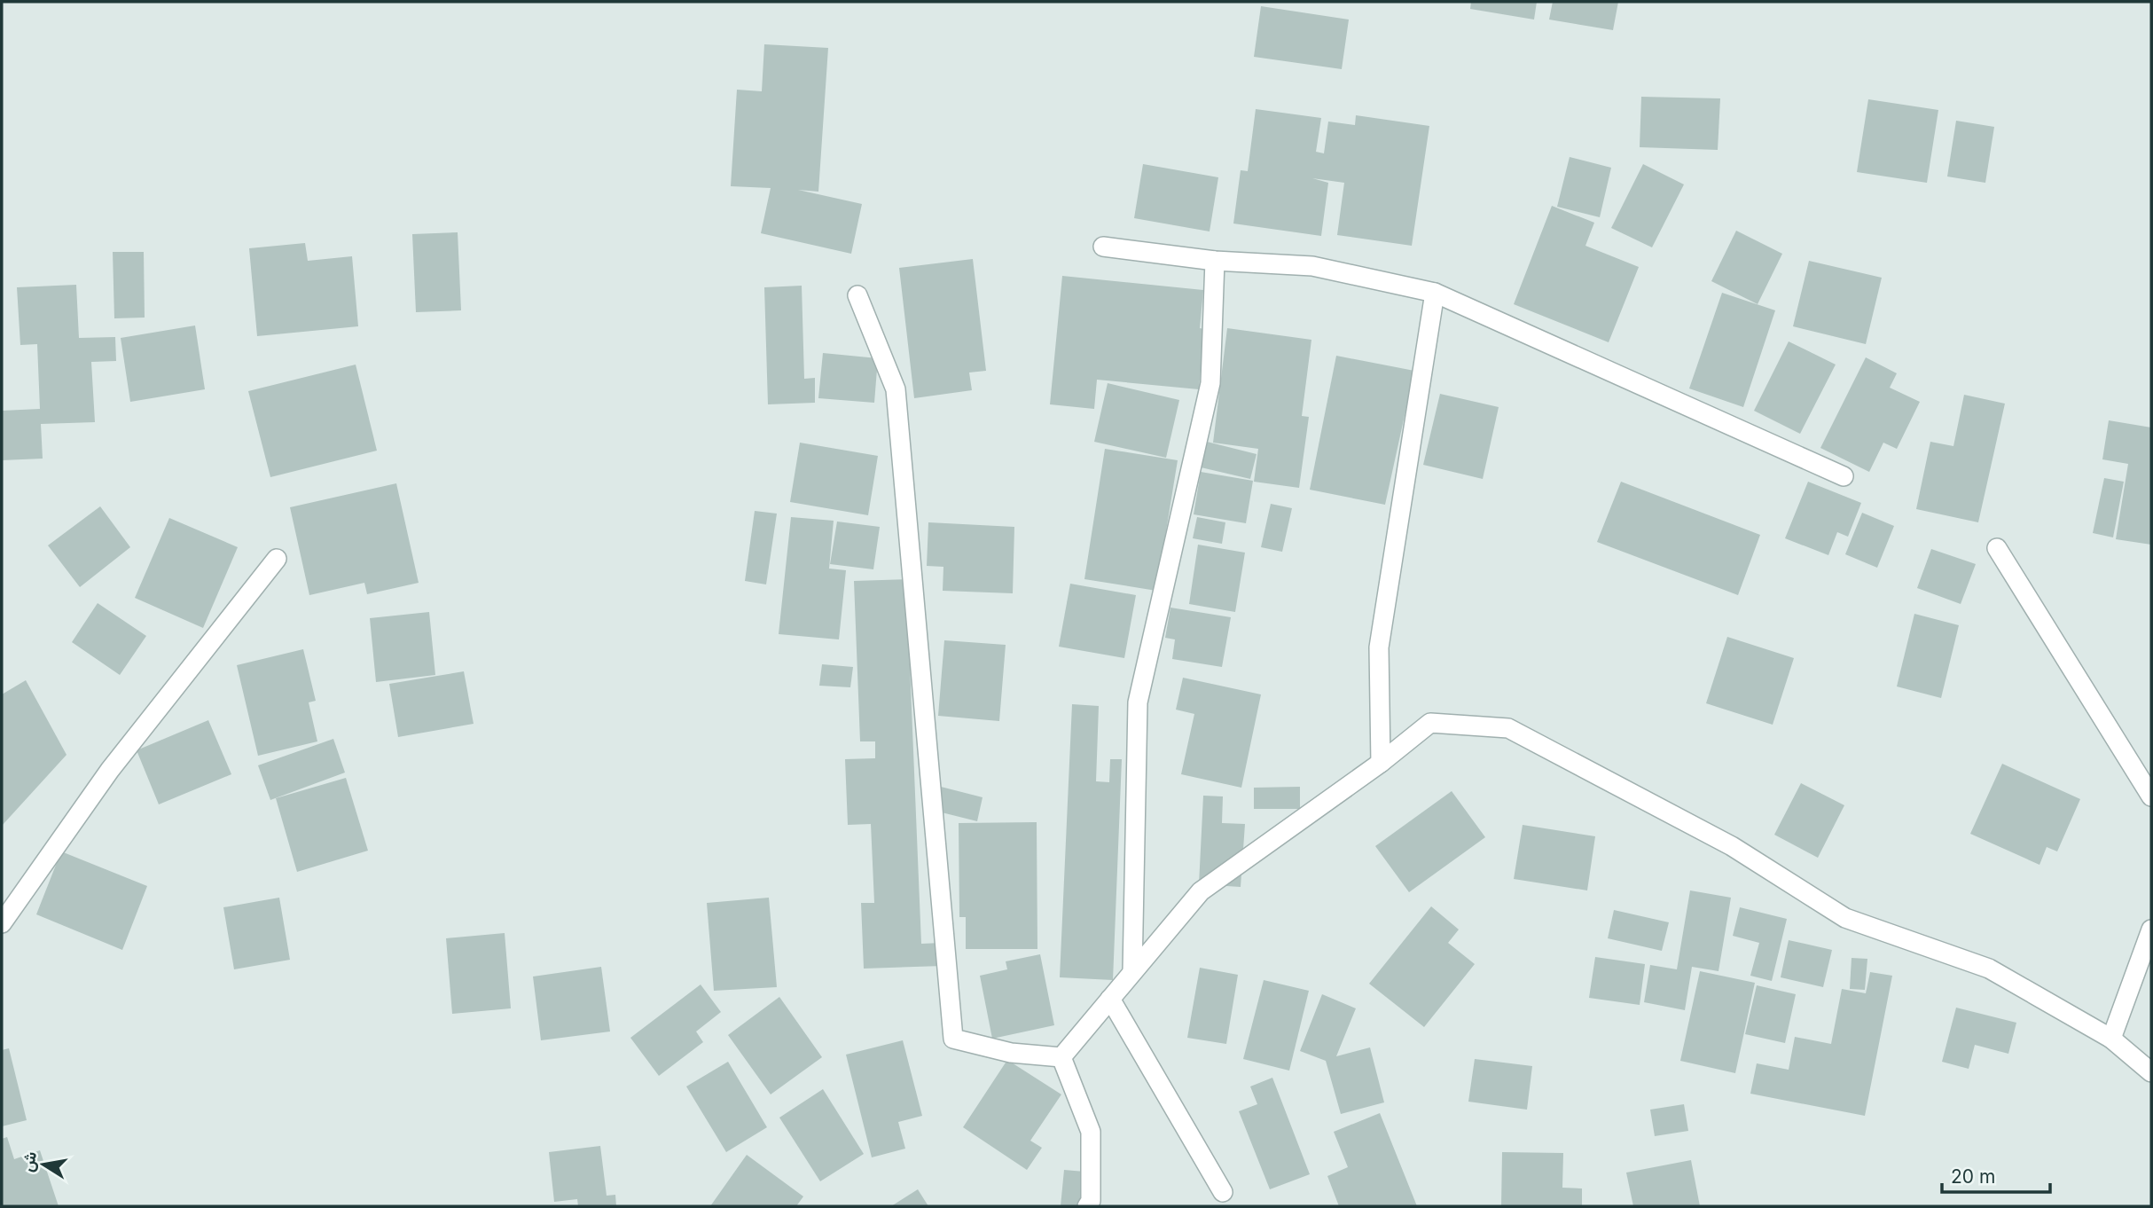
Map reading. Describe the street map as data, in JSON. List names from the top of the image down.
{
  "scale_bar": "20 m",
  "north": "left"
}
